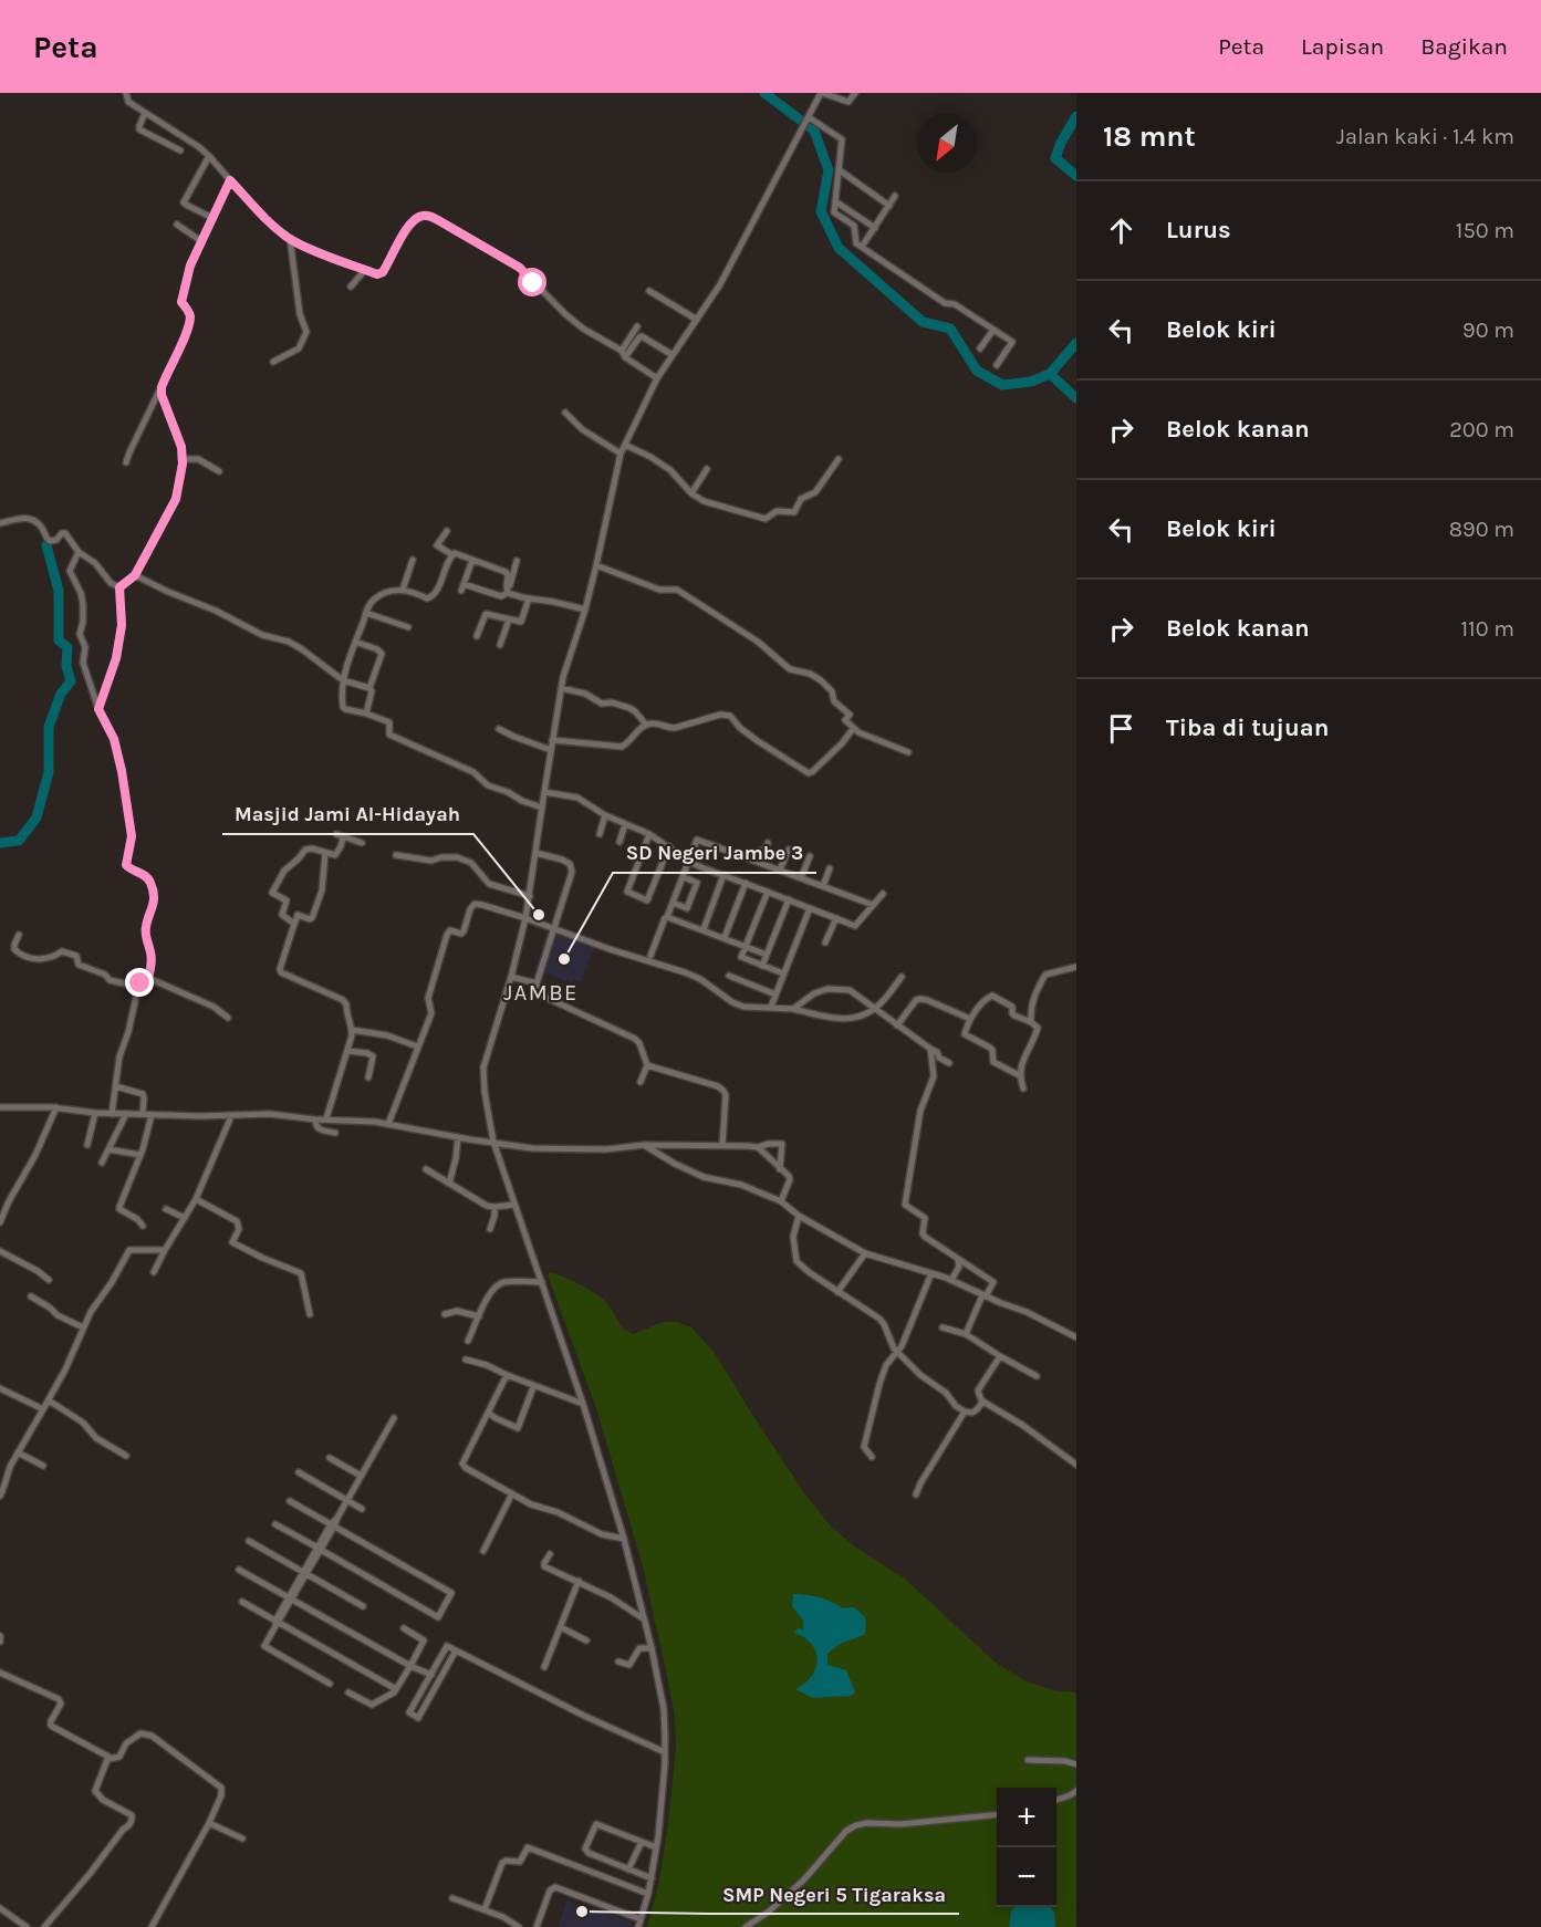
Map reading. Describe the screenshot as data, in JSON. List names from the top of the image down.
{
  "districts": ["JAMBE"],
  "places": ["Masjid Jami Al-Hidayah", "SD Negeri Jambe 3", "SMP Negeri 5 Tigaraksa"],
  "north": "bottom left",
  "page": {
    "header": "Peta",
    "nav": ["Peta", "Lapisan", "Bagikan"],
    "heading": ["18 mnt", "Jalan kaki · 1.4 km"],
    "list": [
      ["Lurus", "150 m"],
      ["Belok kiri", "90 m"],
      ["Belok kanan", "200 m"],
      ["Belok kiri", "890 m"],
      ["Belok kanan", "110 m"],
      "Tiba di tujuan"
    ],
    "map_buttons": ["+", "−"]
  }
}
